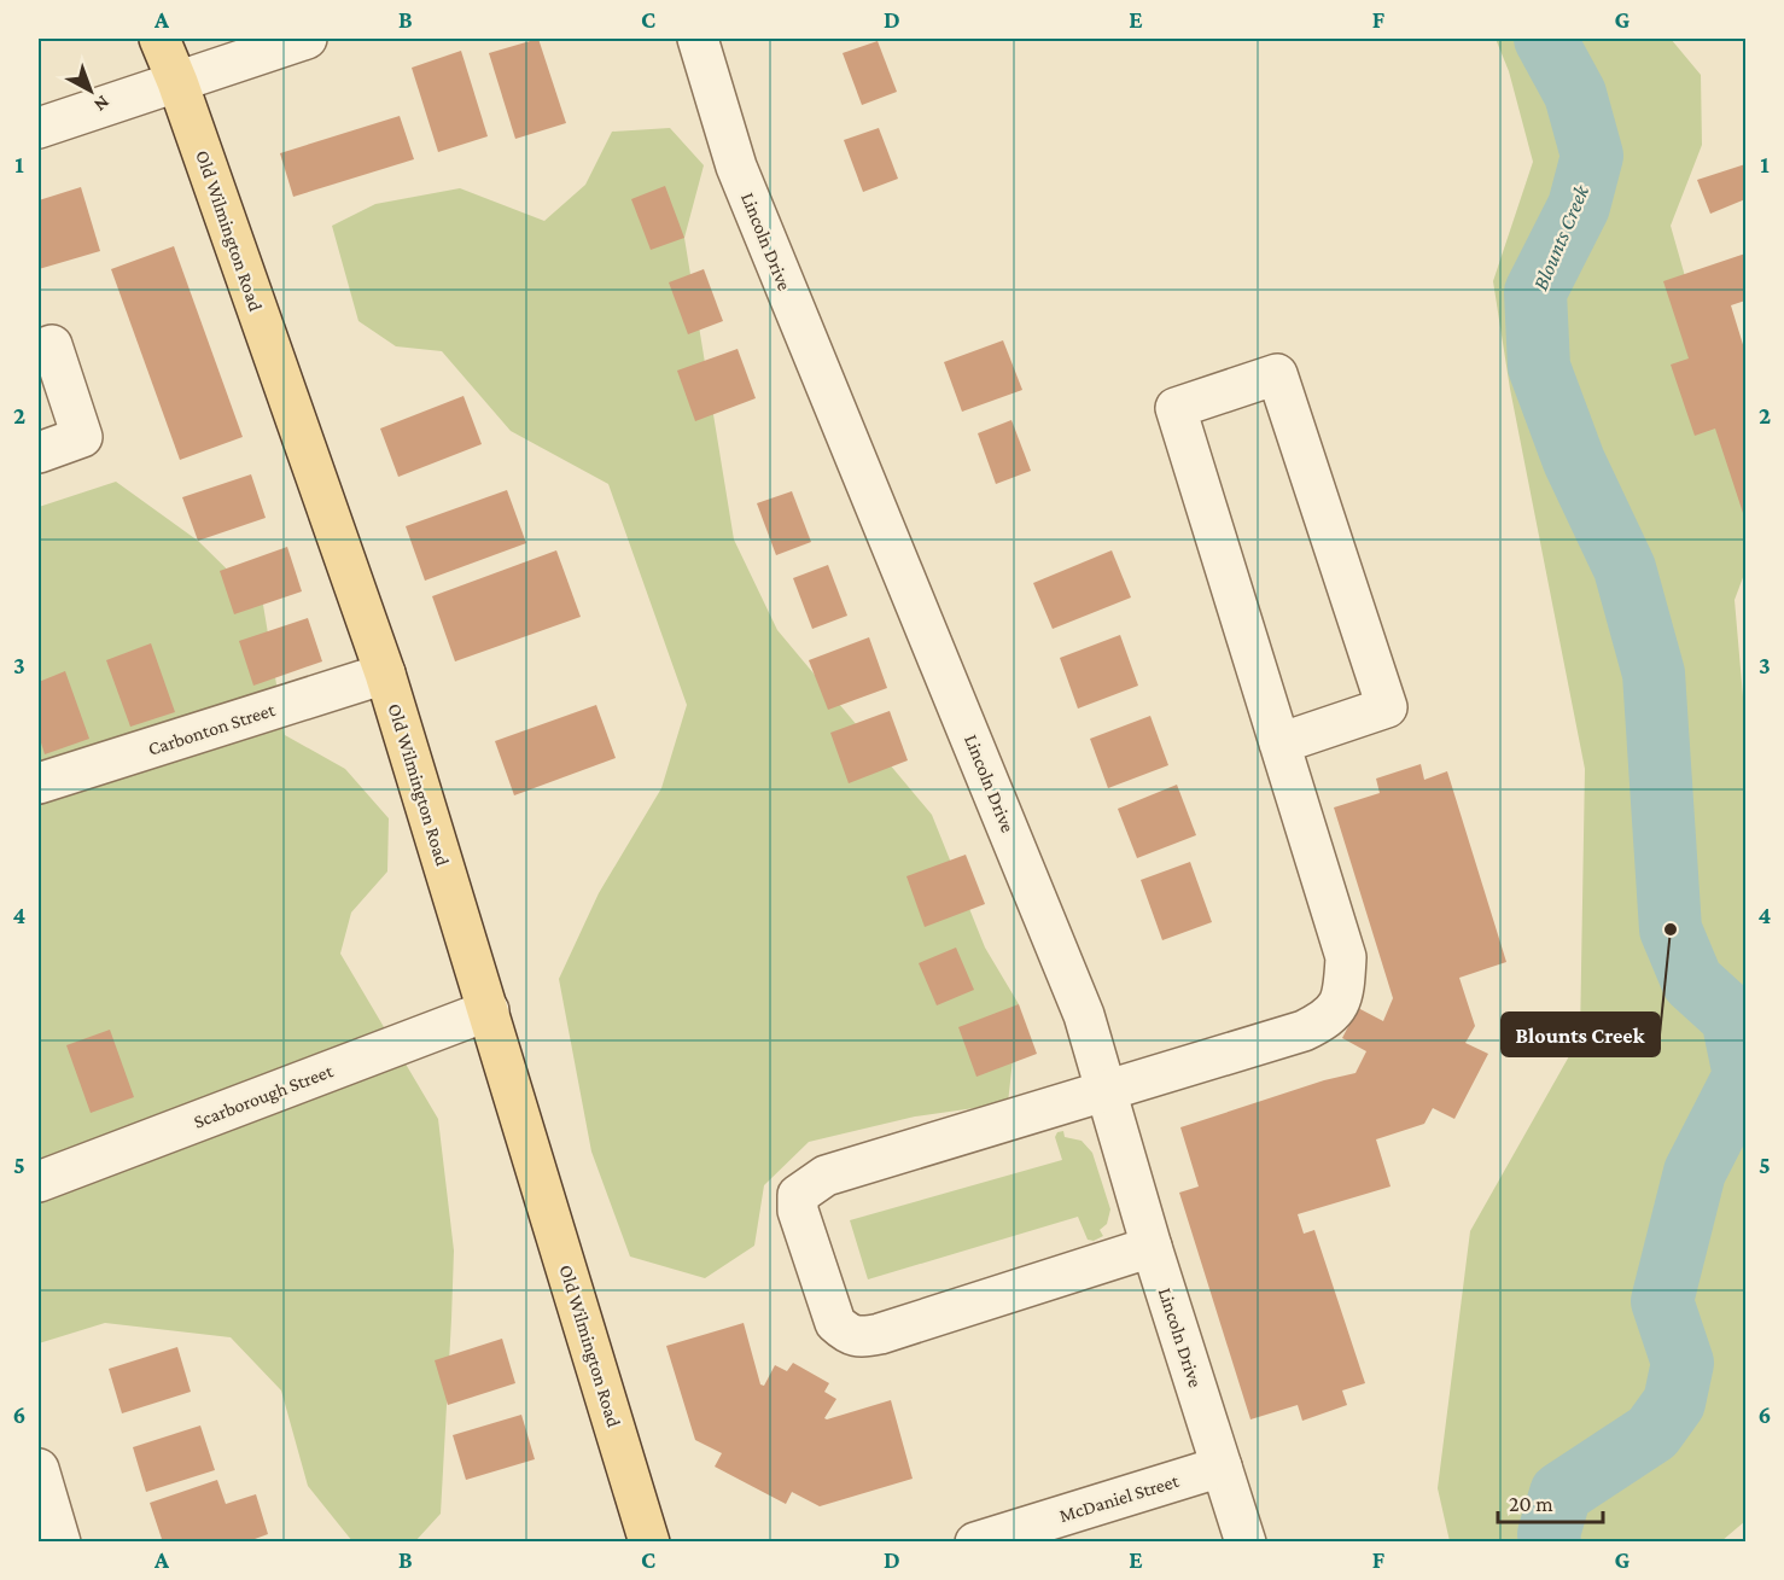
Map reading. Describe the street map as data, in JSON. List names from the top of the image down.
{
  "streets": {
    "main road": ["Old Wilmington Road"],
    "street": [
      "Lincoln Drive",
      "Carbonton Street",
      "Scarborough Street",
      "McDaniel Street"
    ]
  },
  "crossings": [
    ["Old Wilmington Road", "Carbonton Street"],
    ["Old Wilmington Road", "Scarborough Street"],
    ["Lincoln Drive", "McDaniel Street"]
  ],
  "water": ["Blounts Creek"],
  "places": ["Blounts Creek"],
  "scale_bar": "20 m",
  "north": "bottom right",
  "grid": {
    "columns": [
      "A",
      "B",
      "C",
      "D",
      "E",
      "F",
      "G"
    ],
    "rows": [
      "1",
      "2",
      "3",
      "4",
      "5",
      "6"
    ]
  }
}
